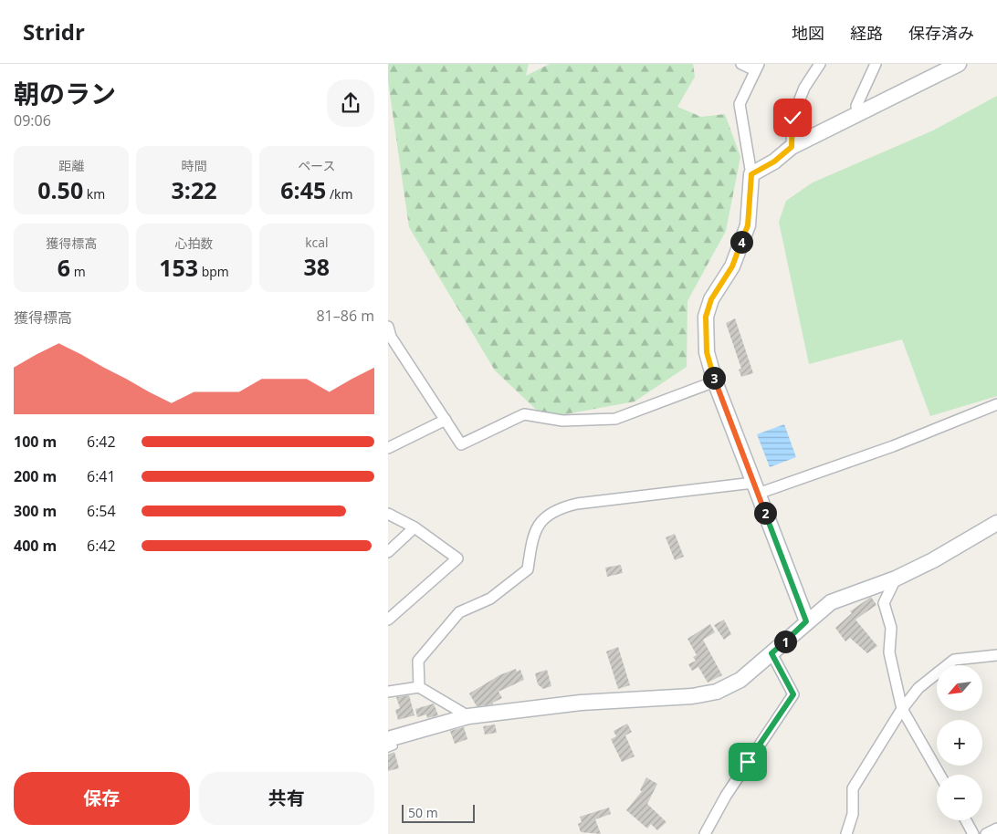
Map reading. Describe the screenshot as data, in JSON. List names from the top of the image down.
{
  "scale_bar": "50 m",
  "north": "bottom left",
  "page": {
    "header": "Stridr",
    "nav": ["地図", "経路", "保存済み"],
    "heading": ["朝のラン", "09:06"],
    "stats": [
      ["距離", "0.50 km"],
      ["時間", "3:22"],
      ["ペース", "6:45 /km"],
      ["獲得標高", "6 m"],
      ["心拍数", "153 bpm"],
      ["kcal", "38"]
    ],
    "pins": [
      "4",
      "3",
      "2",
      "1"
    ],
    "chart": ["獲得標高", "81–86 m"],
    "list": [
      {
        "name": "100 m",
        "note": "6:42"
      },
      {
        "name": "200 m",
        "note": "6:41"
      },
      {
        "name": "300 m",
        "note": "6:54"
      },
      {
        "name": "400 m",
        "note": "6:42"
      }
    ],
    "map_buttons": ["+", "−"],
    "buttons": ["保存", "共有"],
    "scale": "50 m"
  }
}
